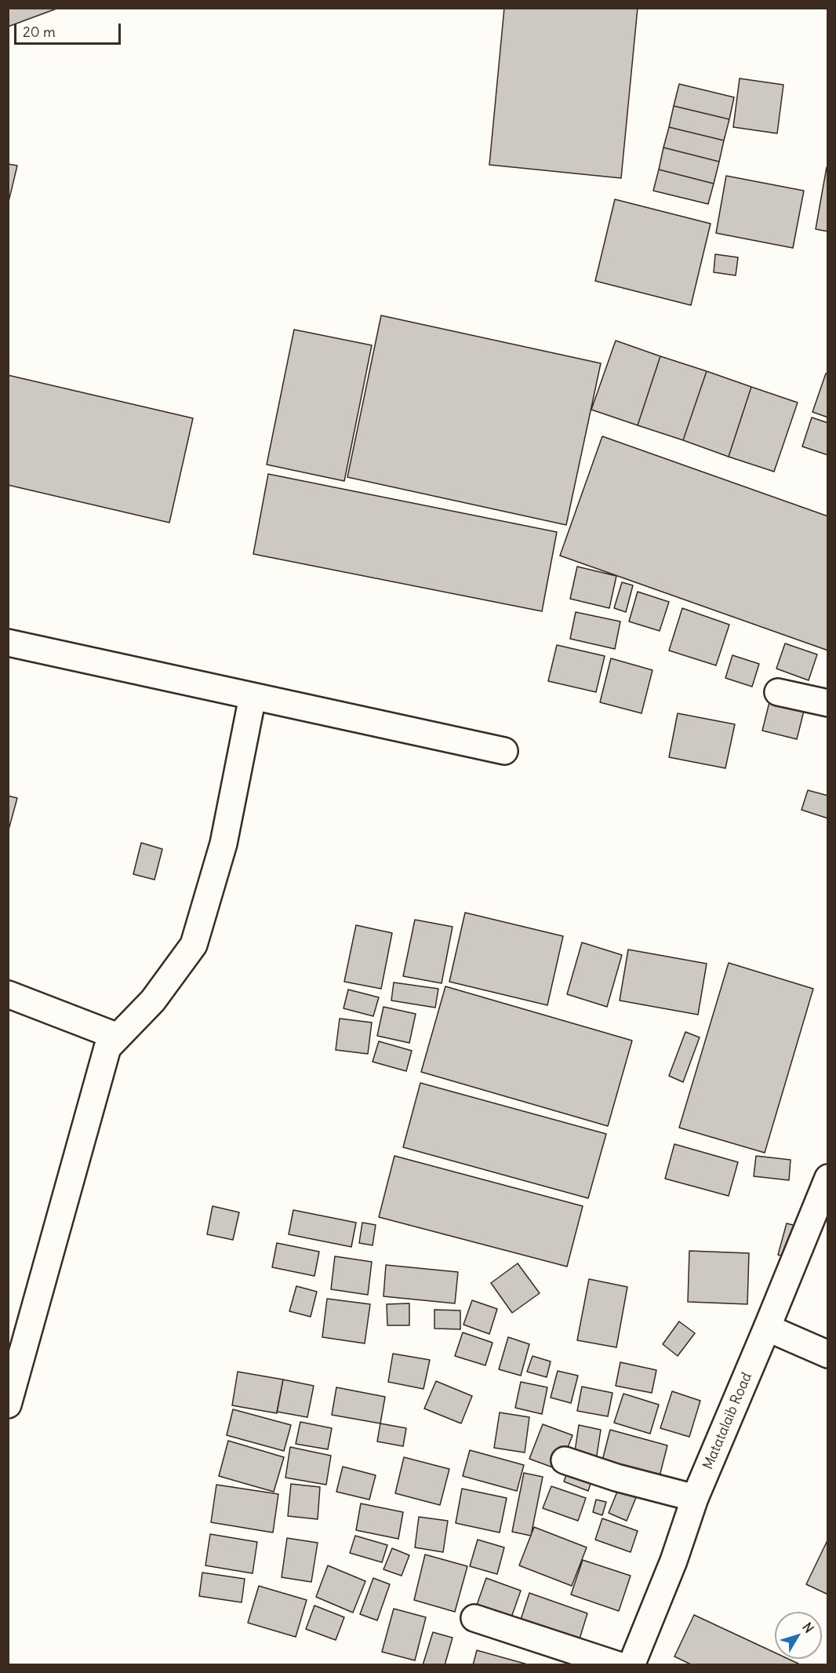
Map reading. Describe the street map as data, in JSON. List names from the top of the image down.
{
  "streets": {
    "street": ["Matatalaib Road"]
  },
  "scale_bar": "20 m",
  "north": "top right"
}
